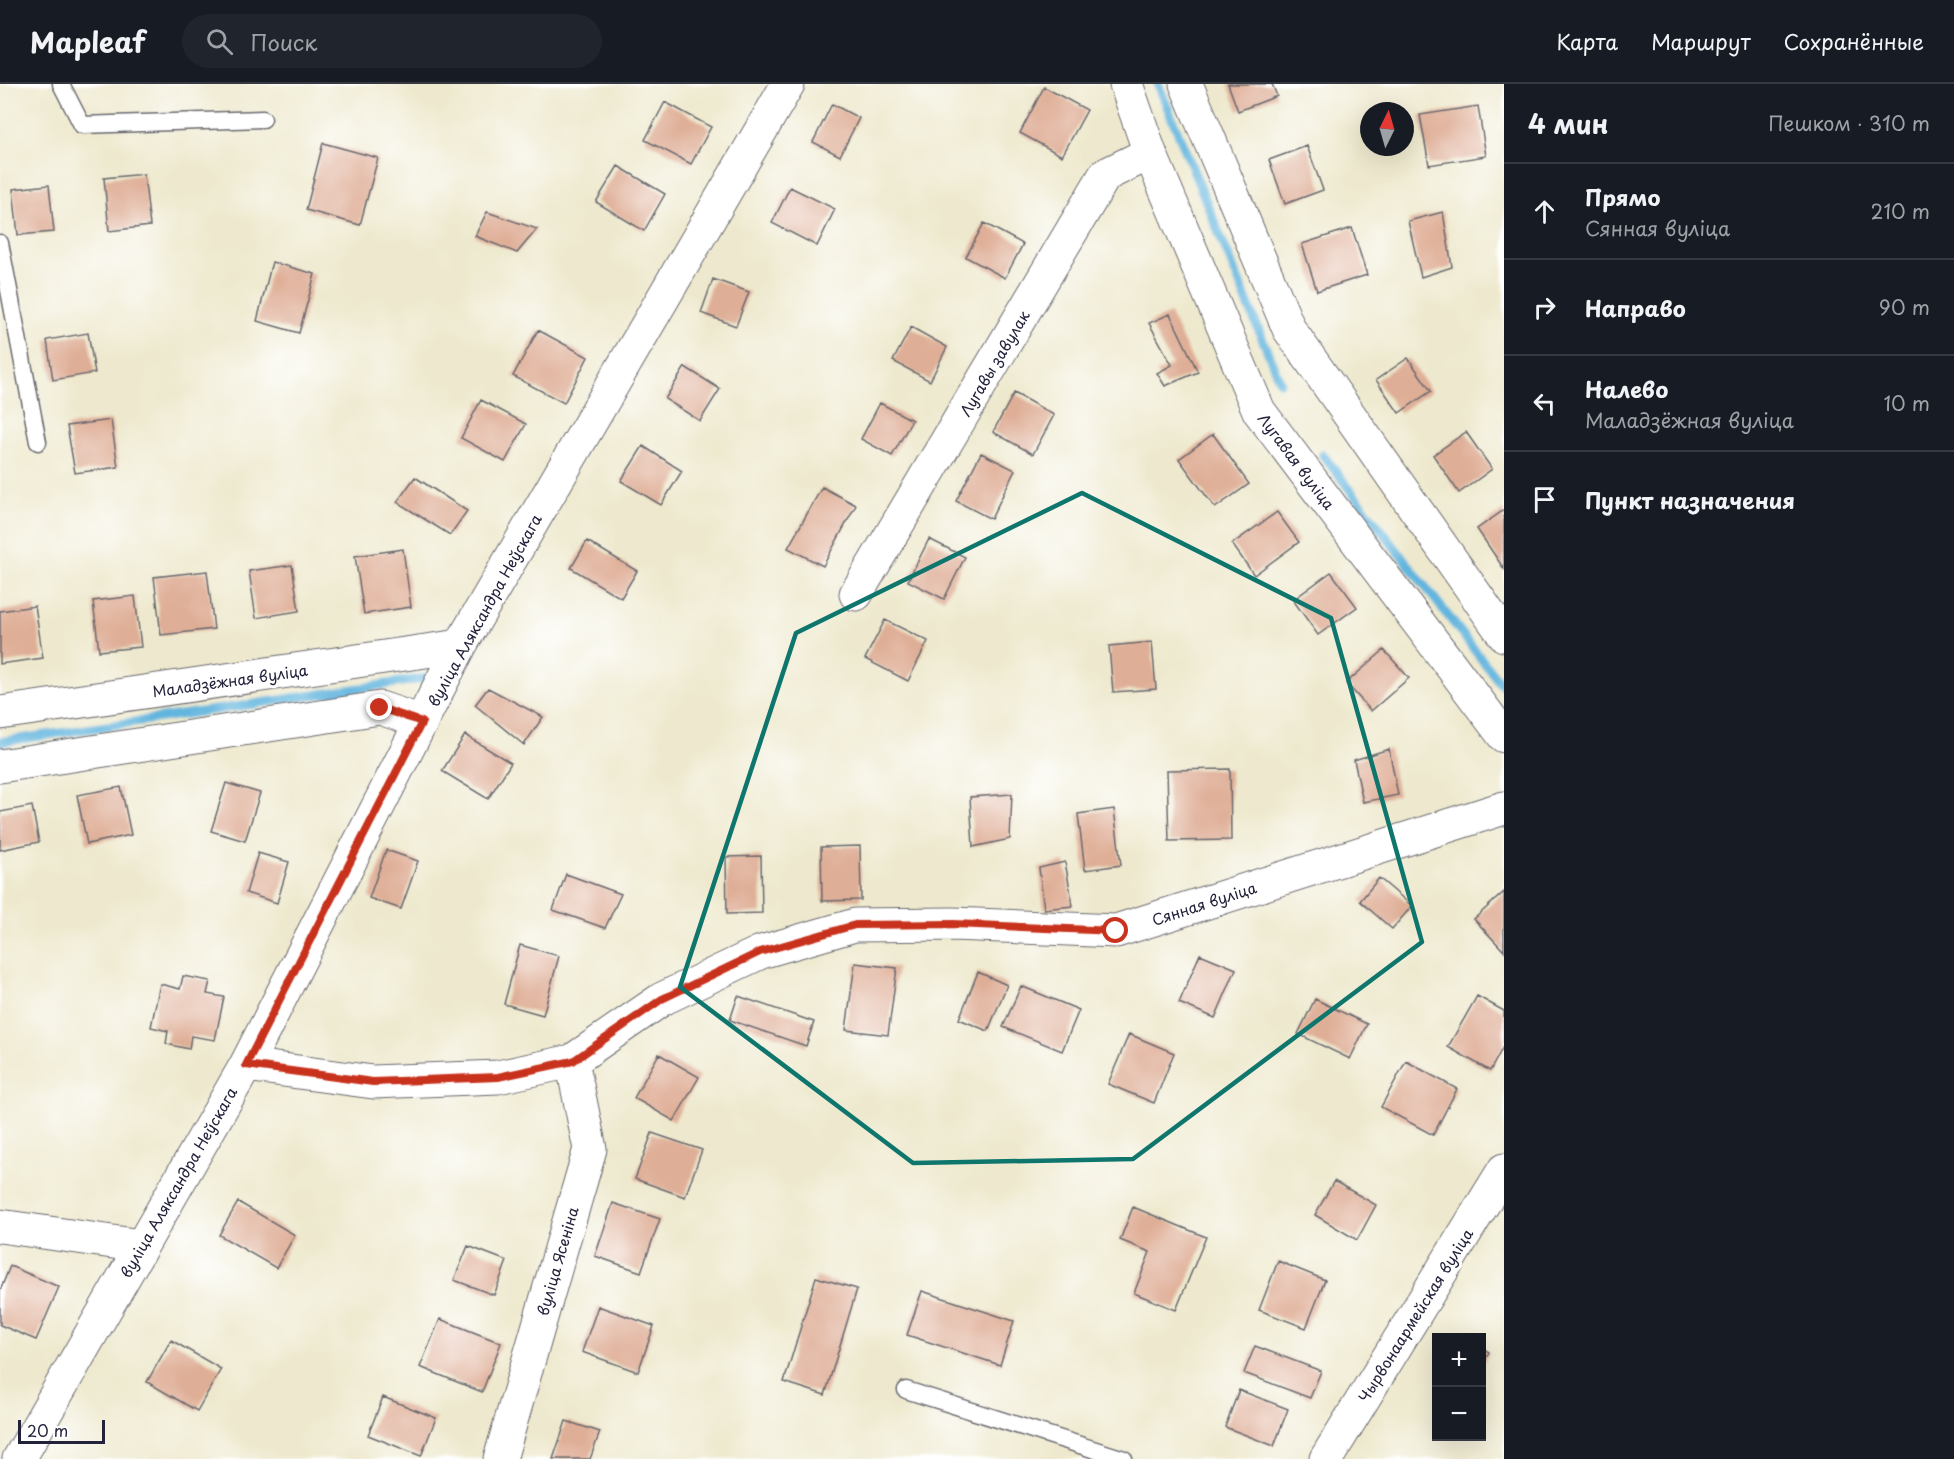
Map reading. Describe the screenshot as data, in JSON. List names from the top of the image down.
{
  "streets": {
    "street": [
      "Лугавы завулак",
      "Лугавая вуліца",
      "вуліца Аляксандра Неўскага",
      "Маладзёжная вуліца",
      "Сянная вуліца",
      "вуліца Ясеніна",
      "Чырвонаармейская вуліца"
    ]
  },
  "crossings": [
    ["Лугавы завулак", "Лугавая вуліца"],
    ["вуліца Аляксандра Неўскага", "Маладзёжная вуліца"],
    ["вуліца Аляксандра Неўскага", "Сянная вуліца"],
    ["Сянная вуліца", "вуліца Ясеніна"]
  ],
  "scale_bar": "20 m",
  "north": "top",
  "page": {
    "header": "Mapleaf",
    "search": "Поиск",
    "nav": ["Карта", "Маршрут", "Сохранённые"],
    "heading": ["4 мин", "Пешком · 310 m"],
    "list": [
      ["Прямо", "Сянная вуліца", "210 m"],
      ["Направо", "90 m"],
      ["Налево", "Маладзёжная вуліца", "10 m"],
      "Пункт назначения"
    ],
    "map_buttons": ["+", "−"],
    "scale": "20 m"
  }
}
